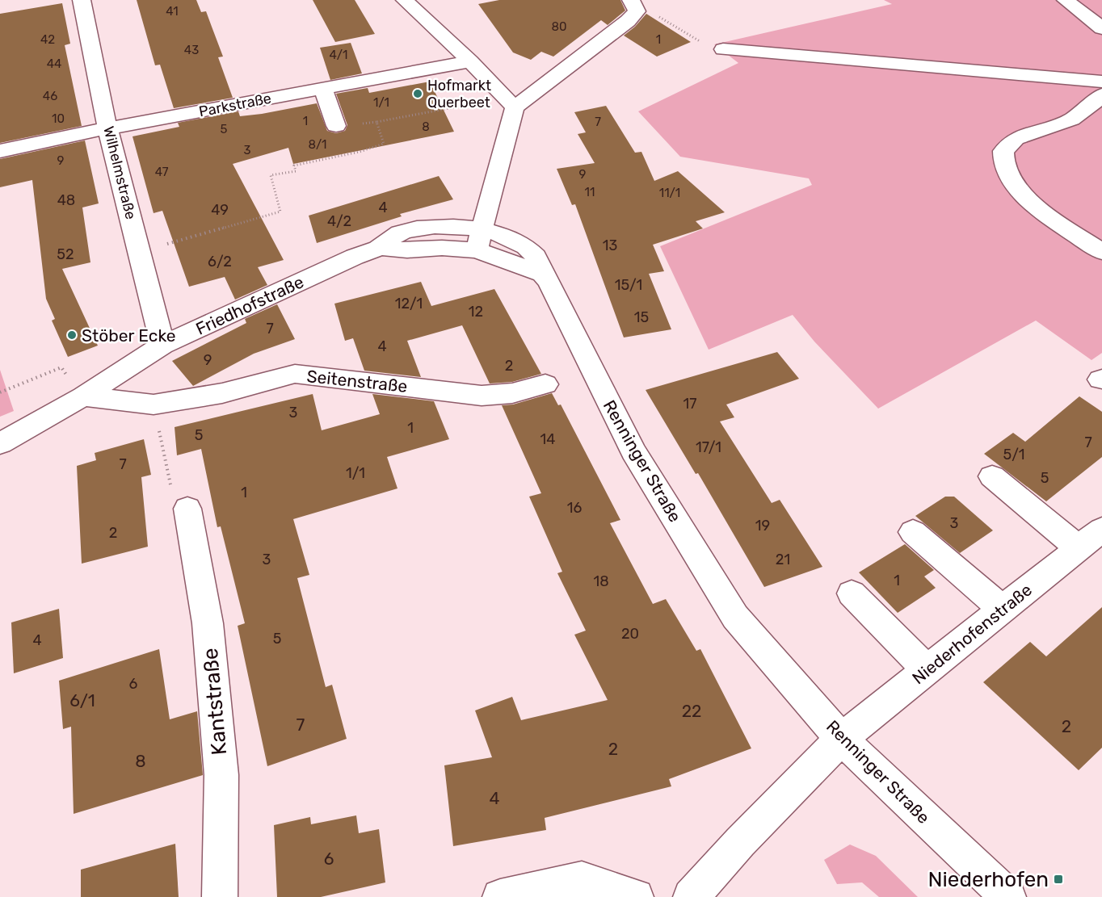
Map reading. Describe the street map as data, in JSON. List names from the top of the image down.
{
  "streets": {
    "street": [
      "Parkstraße",
      "Wilhelmstraße",
      "Friedhofstraße",
      "Seitenstraße",
      "Renninger Straße",
      "Niederhofenstraße",
      "Kantstraße"
    ]
  },
  "crossings": [
    ["Parkstraße", "Wilhelmstraße"],
    ["Wilhelmstraße", "Friedhofstraße"],
    ["Friedhofstraße", "Seitenstraße"],
    ["Friedhofstraße", "Renninger Straße"],
    ["Renninger Straße", "Niederhofenstraße"]
  ],
  "places": {
    "other": ["Hofmarkt Querbeet", "Stöber Ecke"],
    "transit": ["Niederhofen"]
  },
  "house_numbers": [
    "41",
    "80",
    "42",
    "1",
    "43",
    "4/1",
    "44",
    "46",
    "1/1",
    "10",
    "1",
    "7",
    "8",
    "5",
    "8/1",
    "3",
    "9",
    "47",
    "9",
    "11",
    "11/1",
    "48",
    "4",
    "49",
    "4/2",
    "13",
    "52",
    "6/2",
    "15/1",
    "12/1",
    "12",
    "15",
    "7",
    "4",
    "9",
    "2",
    "17",
    "3",
    "1",
    "5",
    "14",
    "7",
    "17/1",
    "5/1",
    "7",
    "1/1",
    "5",
    "1",
    "16",
    "3",
    "19",
    "2",
    "3",
    "21",
    "1",
    "18",
    "20",
    "5",
    "4",
    "6",
    "6/1",
    "22",
    "7",
    "2",
    "2",
    "8",
    "4",
    "6"
  ]
}
